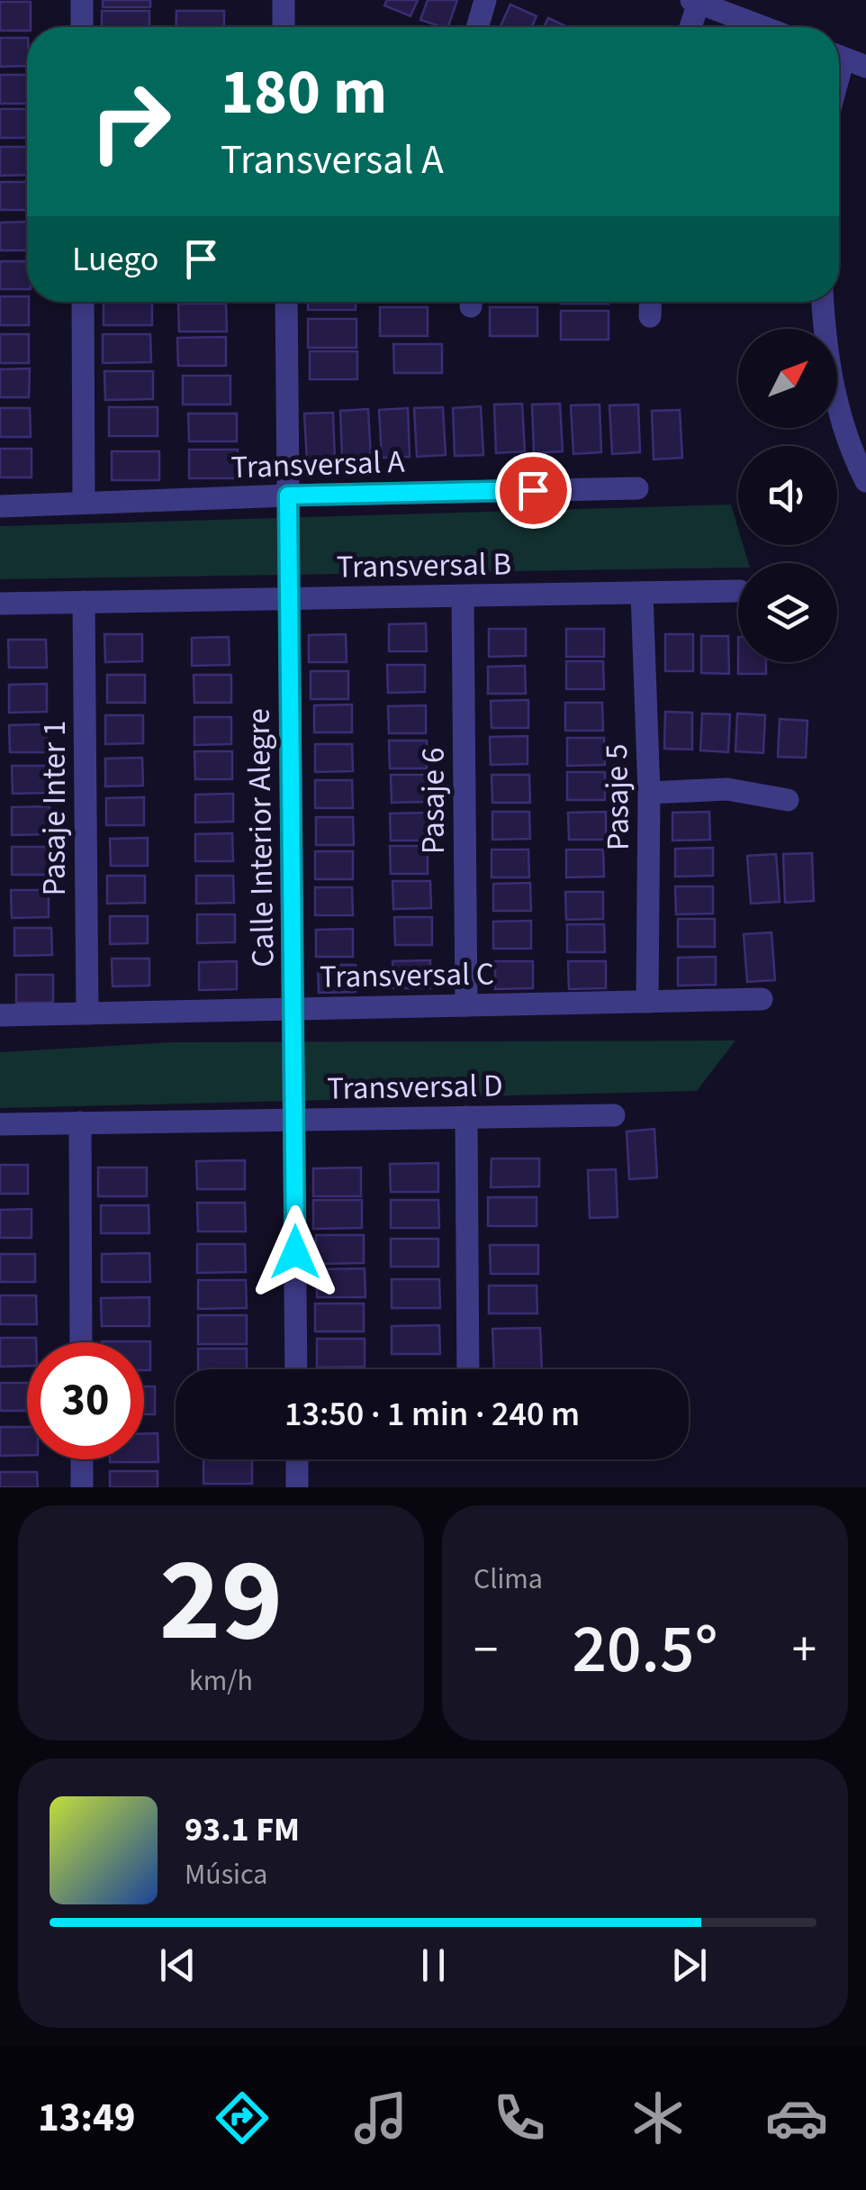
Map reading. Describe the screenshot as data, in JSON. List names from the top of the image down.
{
  "streets": {
    "street": [
      "Transversal A",
      "Transversal B",
      "Pasaje 5",
      "Pasaje 6",
      "Pasaje Inter 1",
      "Calle Interior Alegre",
      "Transversal C",
      "Transversal D"
    ]
  },
  "crossings": [
    ["Transversal A", "Calle Interior Alegre"],
    ["Transversal B", "Pasaje 5"],
    ["Transversal B", "Pasaje 6"],
    ["Transversal B", "Pasaje Inter 1"],
    ["Transversal B", "Calle Interior Alegre"],
    ["Pasaje 5", "Transversal C"],
    ["Pasaje 6", "Transversal C"],
    ["Pasaje Inter 1", "Transversal C"],
    ["Calle Interior Alegre", "Transversal C"],
    ["Calle Interior Alegre", "Transversal D"]
  ],
  "north": "top right",
  "page": {
    "turn": ["180 m", "Transversal A"],
    "then": "Luego",
    "limit": "30",
    "trip": "13:50 · 1 min · 240 m",
    "tile": [
      ["29", "km/h"],
      "Clima"
    ],
    "heat": ["−", "20.5°", "+"],
    "song": ["93.1 FM", "Música"],
    "tabs": "13:49"
  }
}
